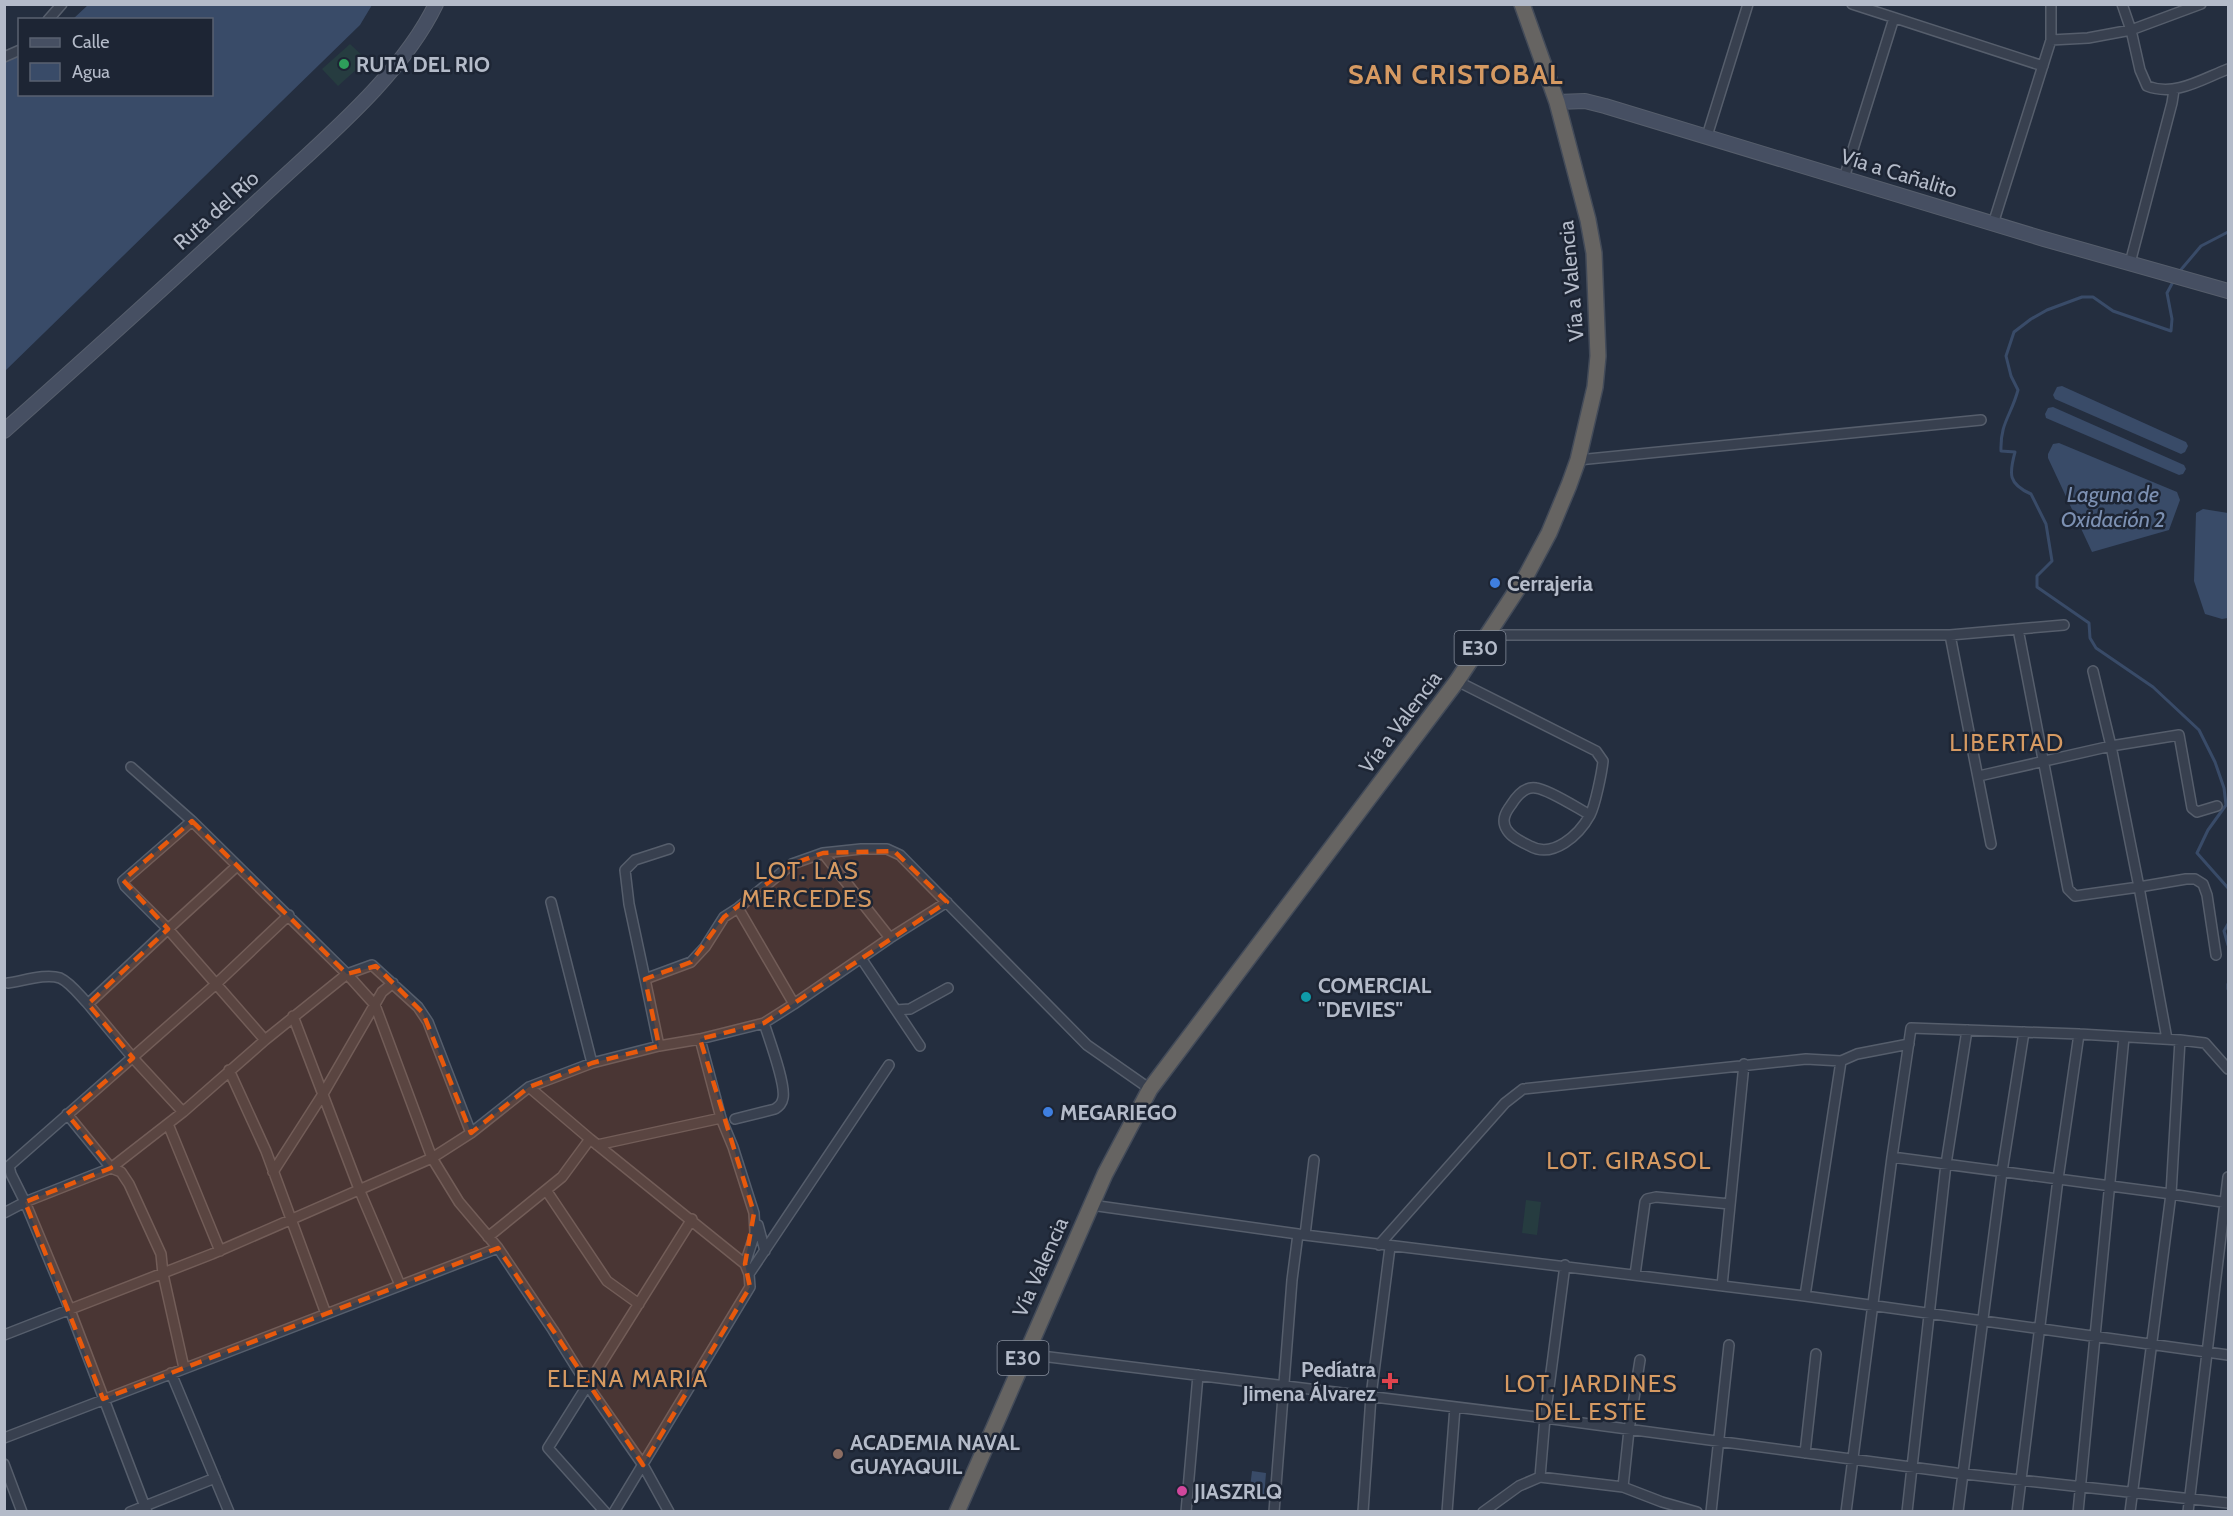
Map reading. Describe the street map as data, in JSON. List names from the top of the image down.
{
  "streets": {
    "highway": ["Vía a Valencia", "E30", "Vía Valencia"],
    "main road": ["Vía a Cañalito", "Ruta del Río"]
  },
  "crossings": [
    ["Vía a Cañalito", "Vía a Valencia"],
    ["Vía a Valencia", "Vía Valencia"]
  ],
  "districts": [
    "SAN CRISTOBAL",
    "LIBERTAD",
    "LOT. LAS MERCEDES",
    "LOT. GIRASOL",
    "ELENA MARIA",
    "LOT. JARDINES DEL ESTE"
  ],
  "water": ["Laguna de Oxidación 2"],
  "places": {
    "other": [
      "RUTA DEL RIO",
      "Cerrajeria",
      "COMERCIAL \"DEVIES\"",
      "MEGARIEGO",
      "ACADEMIA NAVAL GUAYAQUIL",
      "JIASZRLQ"
    ],
    "health": ["Pedíatra Jimena Álvarez"]
  },
  "legend": ["Calle", "Agua"]
}
